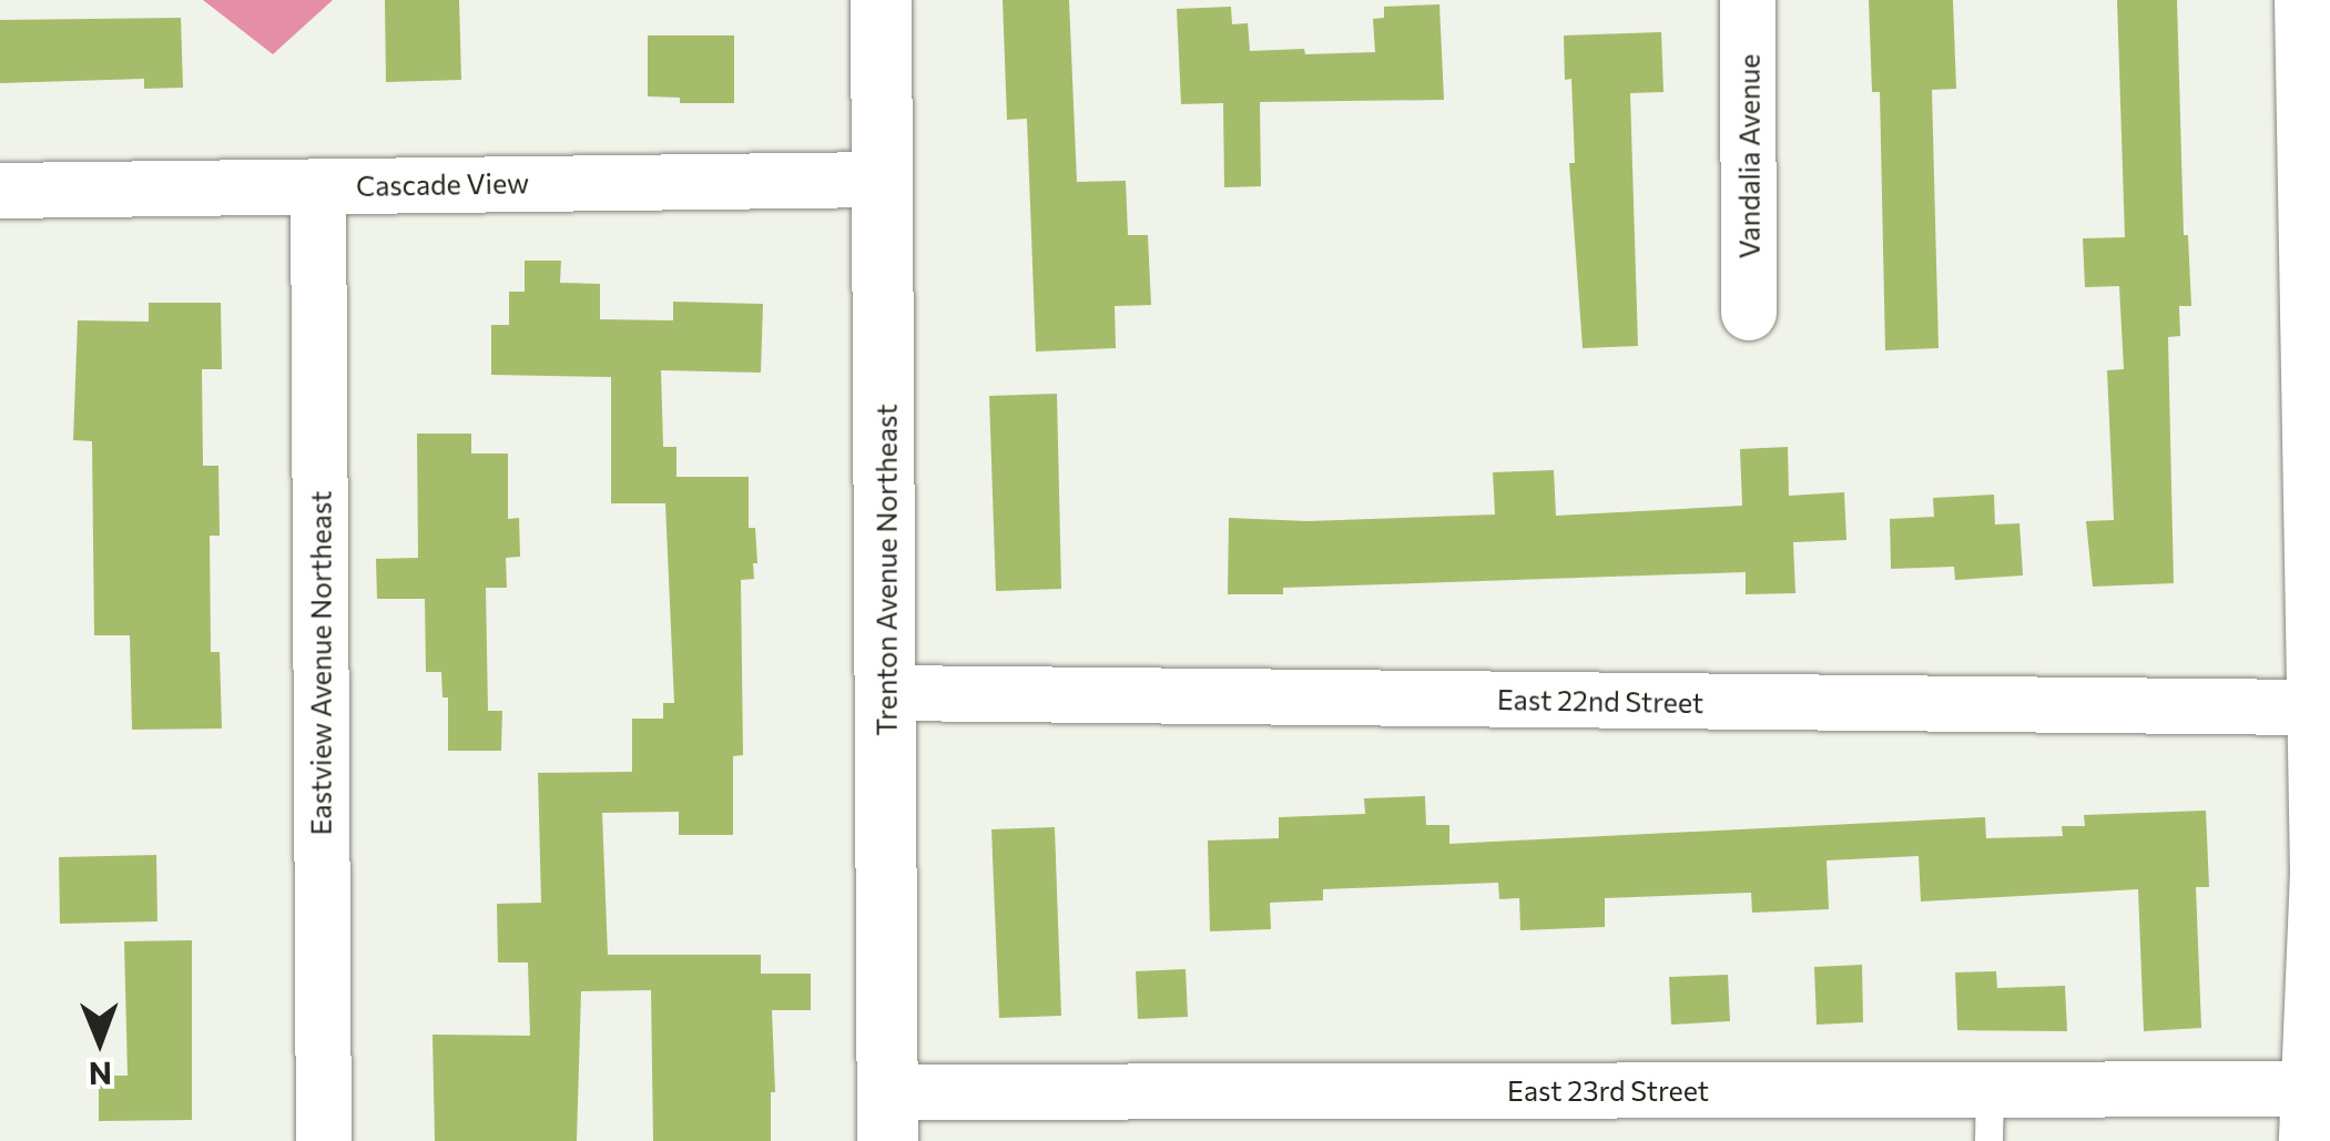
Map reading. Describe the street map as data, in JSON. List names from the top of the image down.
{
  "streets": {
    "main road": ["Trenton Avenue Northeast"],
    "street": [
      "Vandalia Avenue",
      "Cascade View",
      "Eastview Avenue Northeast",
      "East 22nd Street",
      "East 23rd Street"
    ]
  },
  "crossings": [
    ["Cascade View", "Trenton Avenue Northeast"],
    ["Cascade View", "Eastview Avenue Northeast"],
    ["Trenton Avenue Northeast", "East 22nd Street"],
    ["Trenton Avenue Northeast", "East 23rd Street"]
  ],
  "north": "bottom"
}
